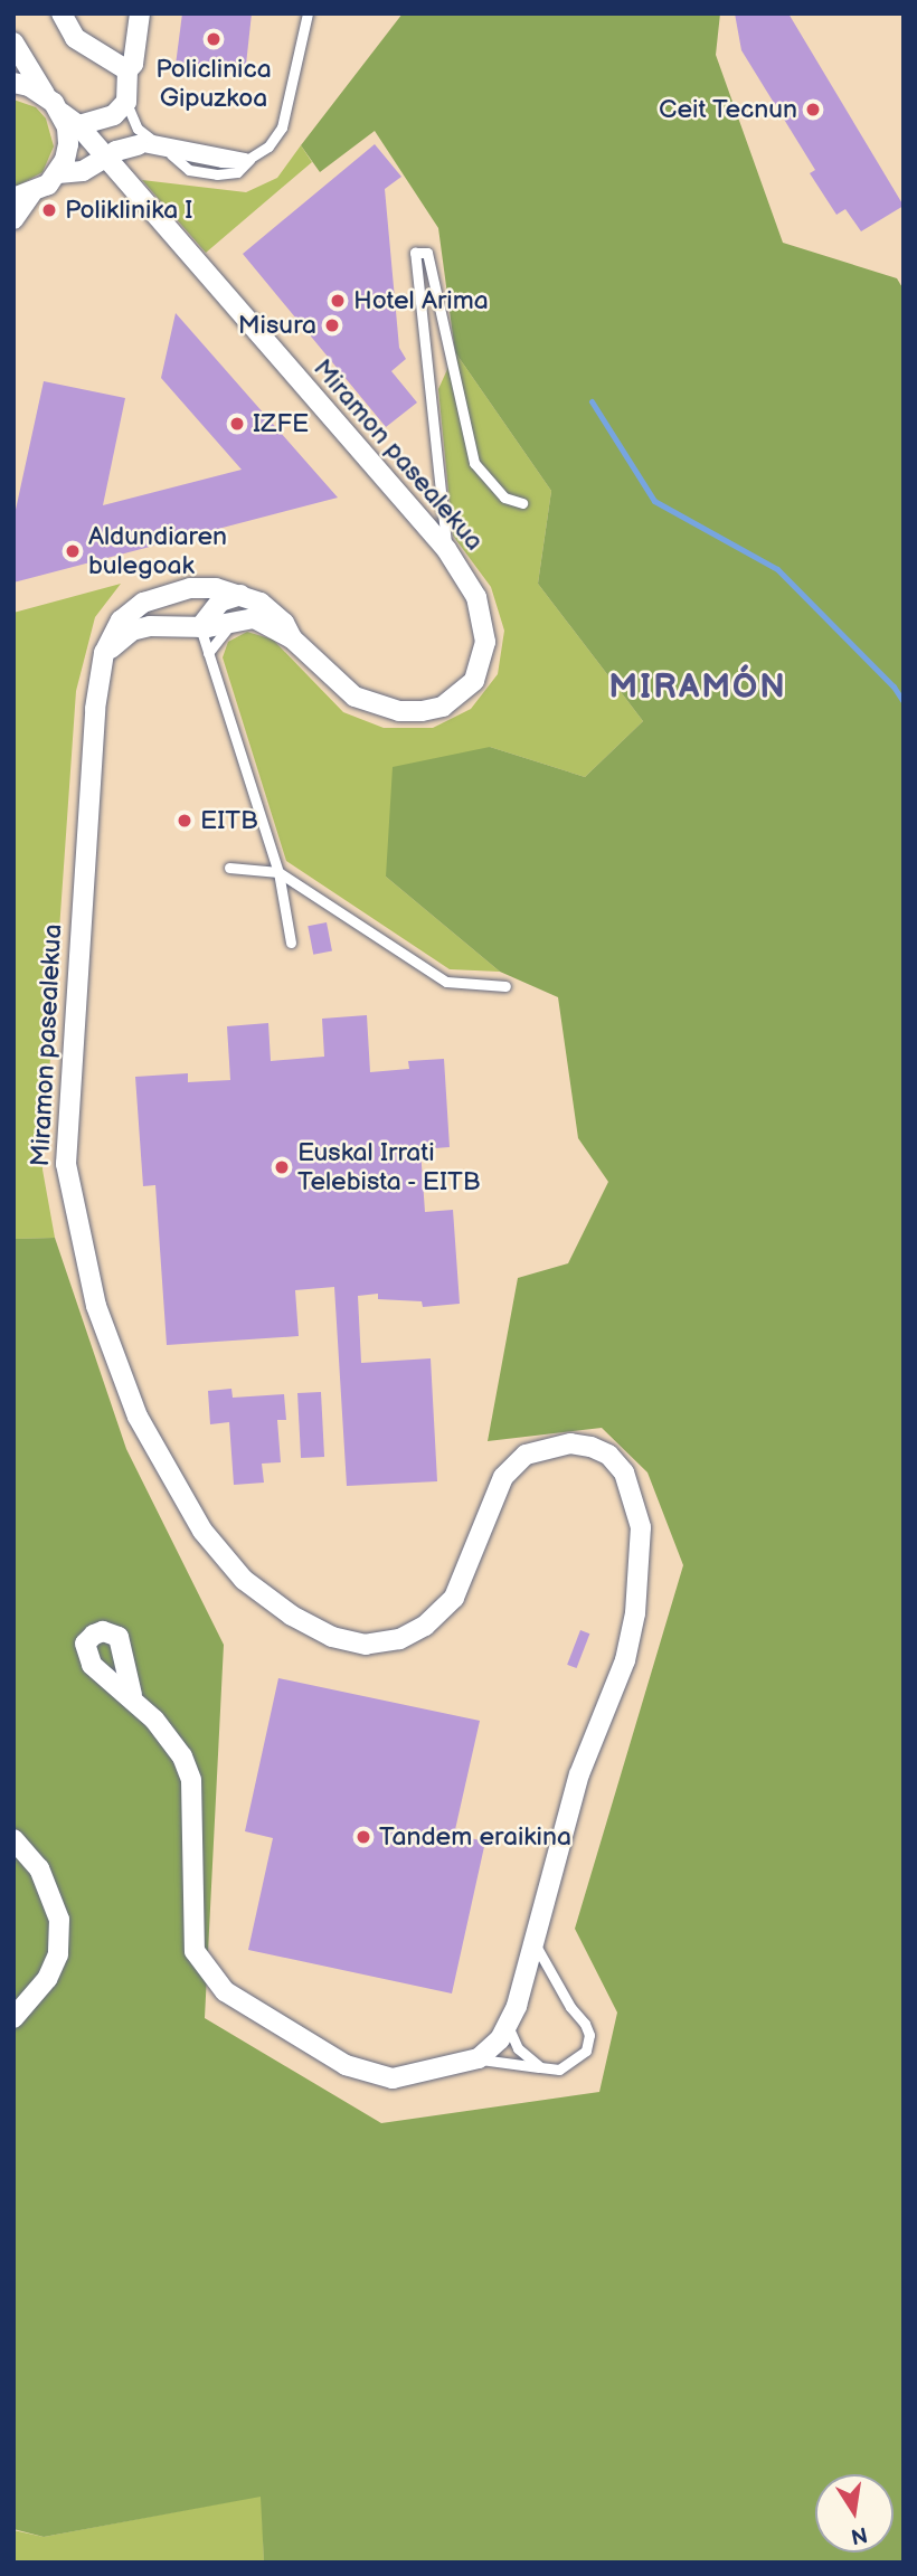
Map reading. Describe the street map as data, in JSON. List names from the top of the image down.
{
  "streets": {
    "street": ["Miramon pasealekua"]
  },
  "districts": ["MIRAMÓN"],
  "places": [
    "Policlinica Gipuzkoa",
    "Ceit Tecnun",
    "Poliklinika I",
    "Hotel Arima",
    "Misura",
    "IZFE",
    "Aldundiaren bulegoak",
    "EITB",
    "Euskal Irrati Telebista - EITB",
    "Tandem eraikina"
  ],
  "north": "bottom"
}
